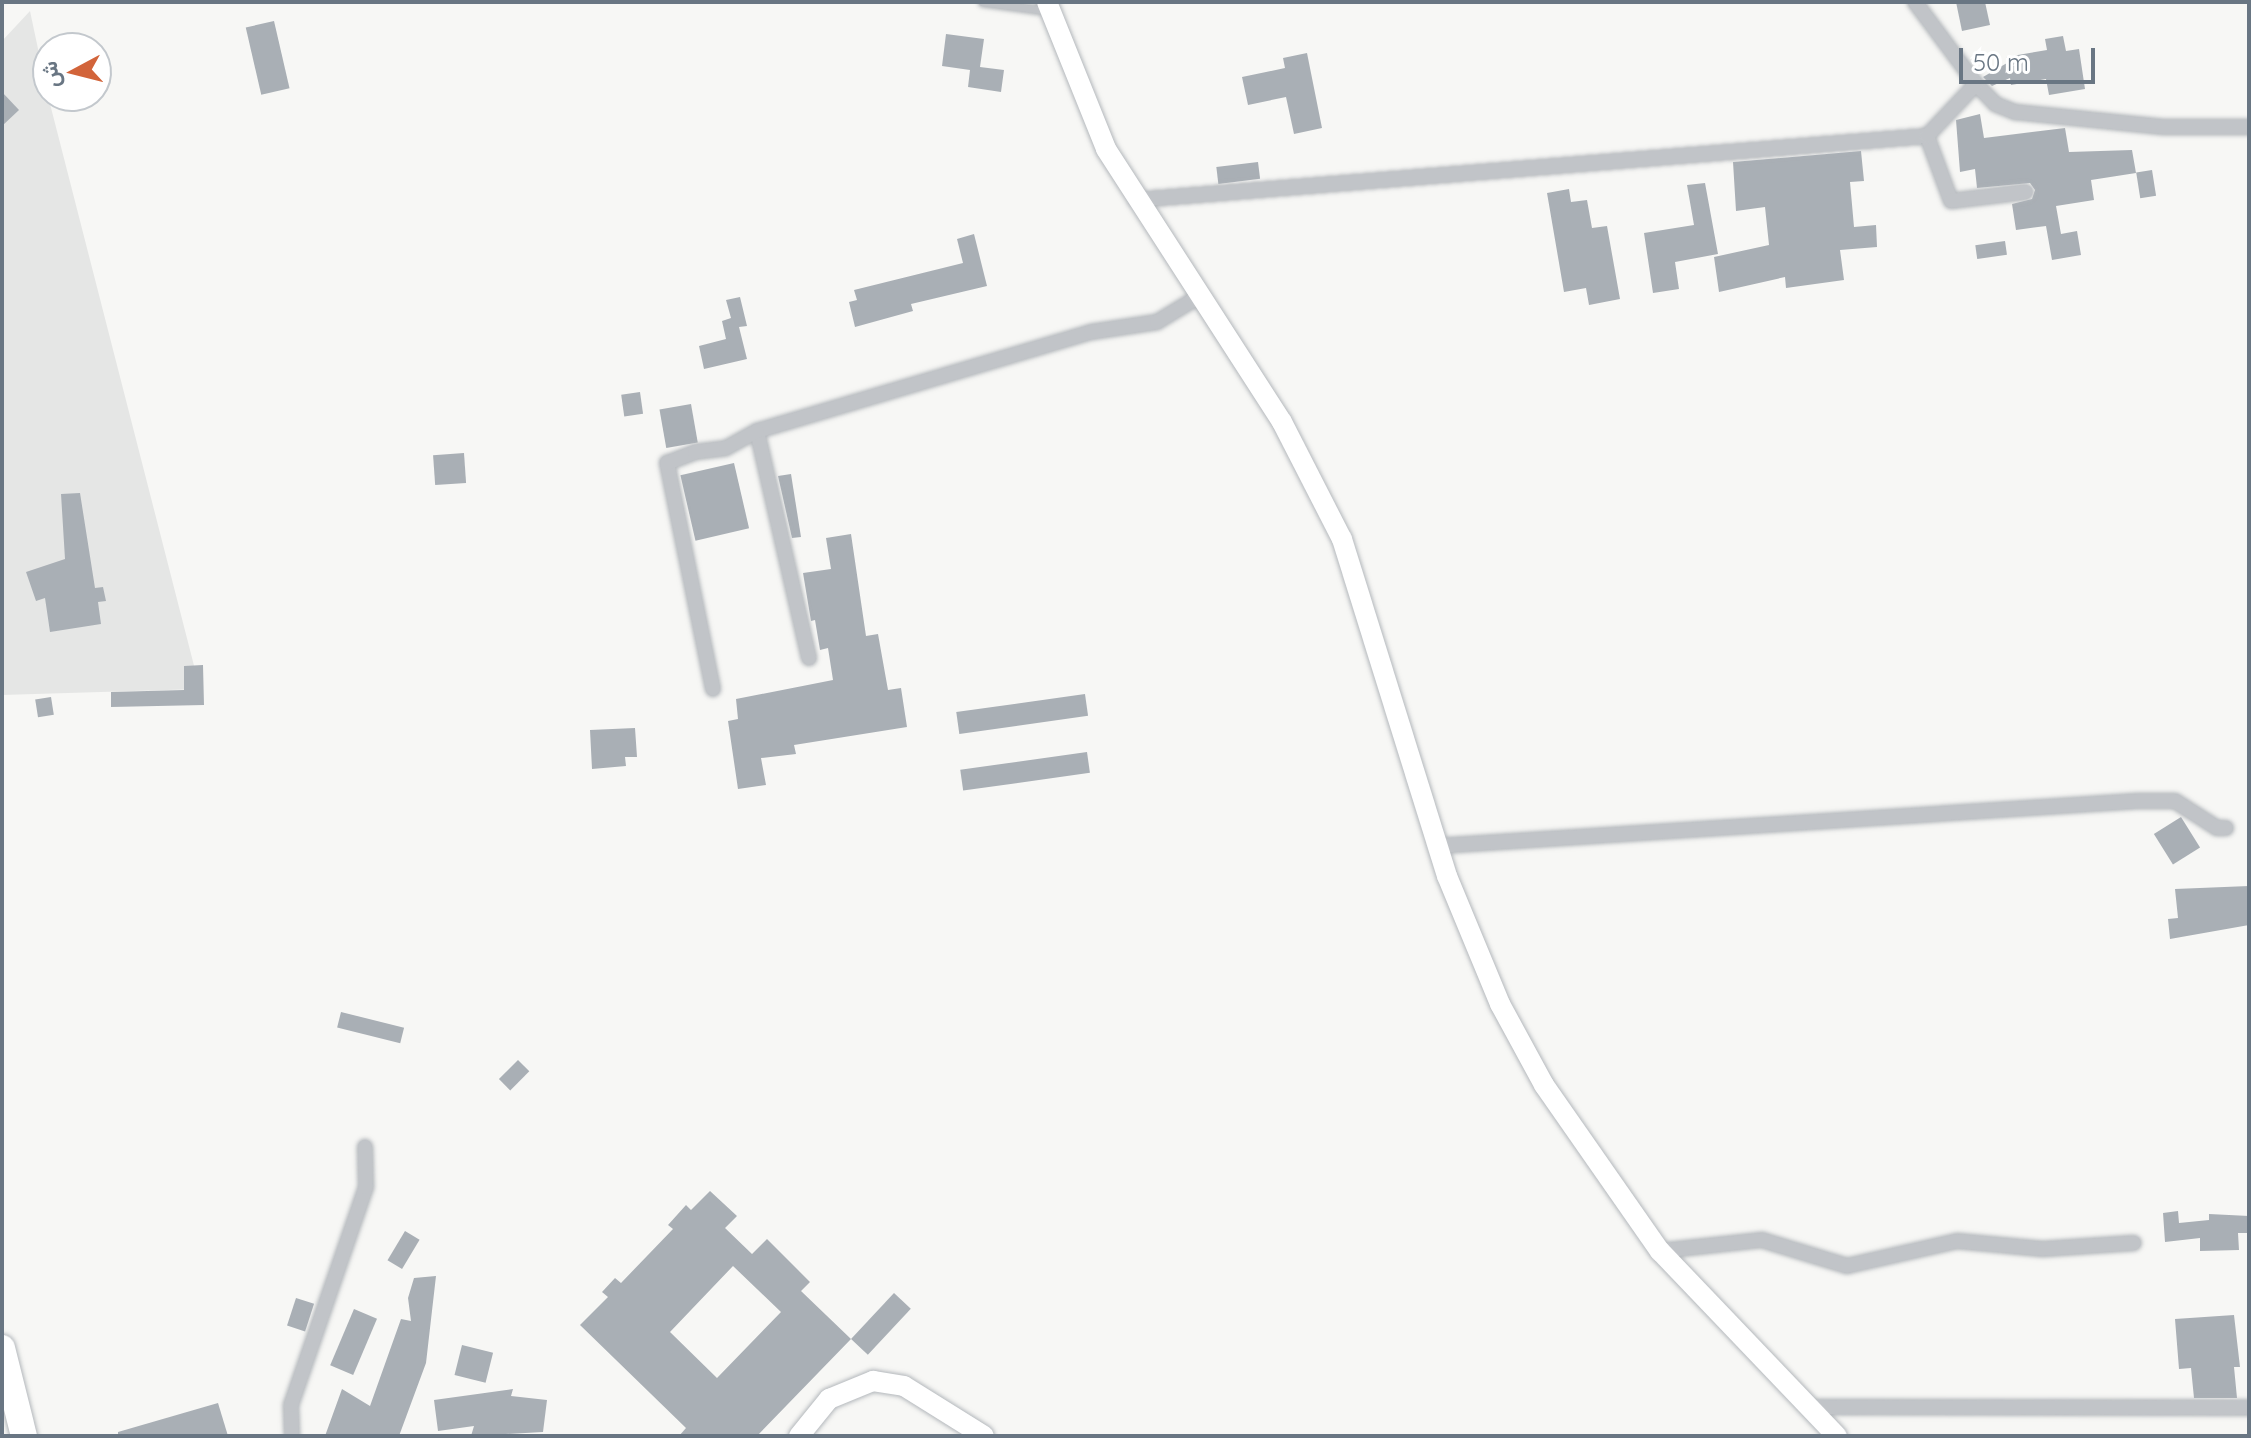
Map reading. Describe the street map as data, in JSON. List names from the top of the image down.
{
  "scale_bar": "50 m",
  "north": "left"
}
